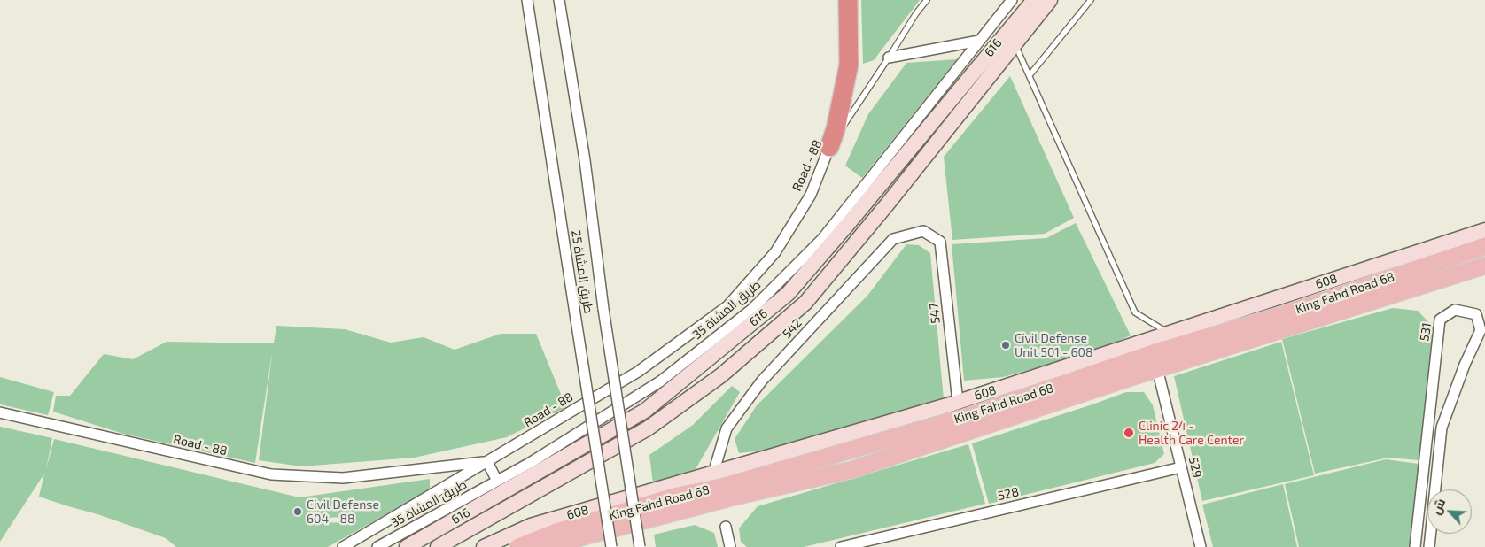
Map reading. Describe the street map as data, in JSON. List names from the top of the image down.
{
  "streets": {
    "main road": ["616", "608", "King Fahd Road 68"],
    "street": [
      "Road - 88",
      "طريق المشاة 25",
      "طريق المشاة 35",
      "547",
      "542",
      "531",
      "529",
      "528"
    ]
  },
  "crossings": [
    ["608", "547"],
    ["608", "542"],
    ["King Fahd Road 68", "529"],
    ["547", "542"],
    ["529", "528"]
  ],
  "places": ["Civil Defense Unit 501 - 608", "Clinic 24 - Health Care Center", "Civil Defense 604 - 88"],
  "north": "top left"
}
